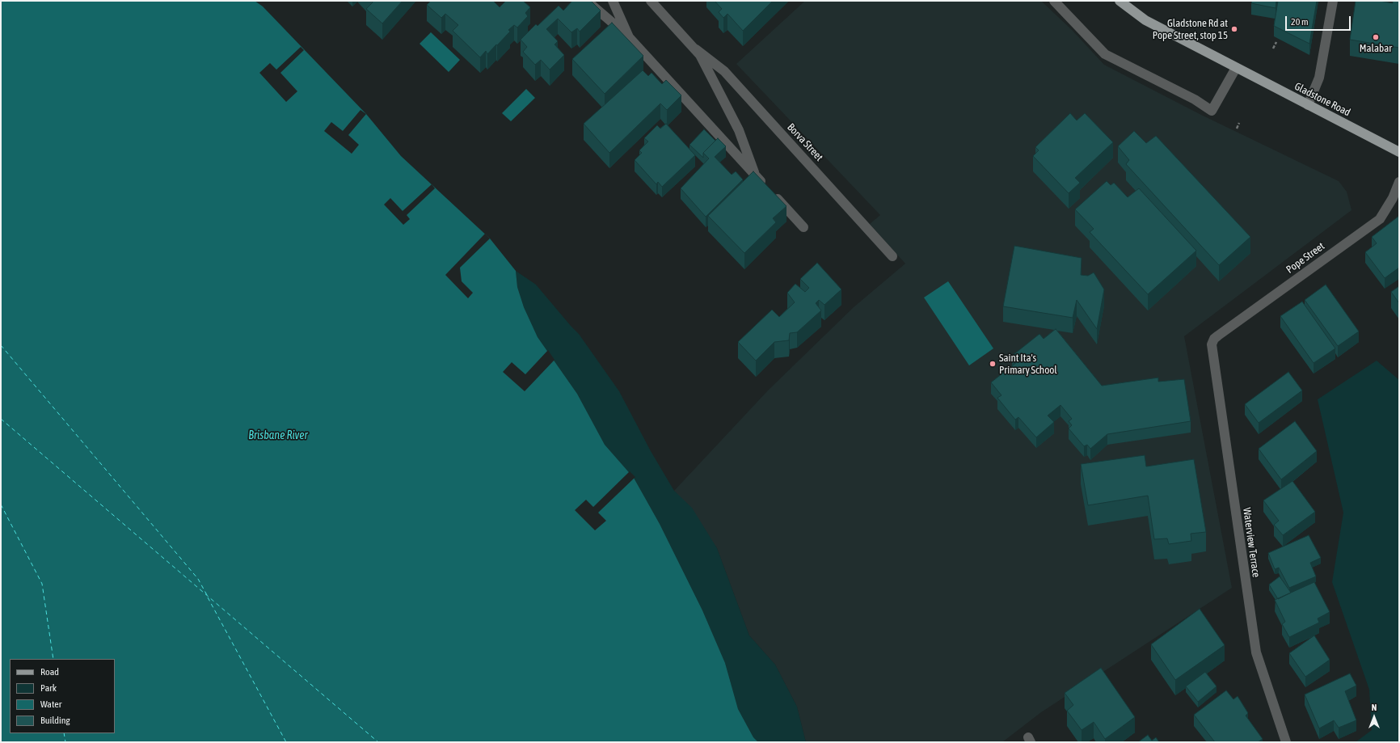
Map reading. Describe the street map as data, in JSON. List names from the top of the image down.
{
  "streets": {
    "main road": ["Gladstone Road"],
    "street": ["Borva Street", "Pope Street", "Waterview Terrace"]
  },
  "crossings": [
    ["Pope Street", "Waterview Terrace"]
  ],
  "water": ["Brisbane River"],
  "places": ["Gladstone Rd at Pope Street, stop 15", "Malabar", "Saint Ita's Primary School"],
  "legend": [
    "Road",
    "Park",
    "Water",
    "Building"
  ],
  "scale_bar": "20 m",
  "north": "top"
}
